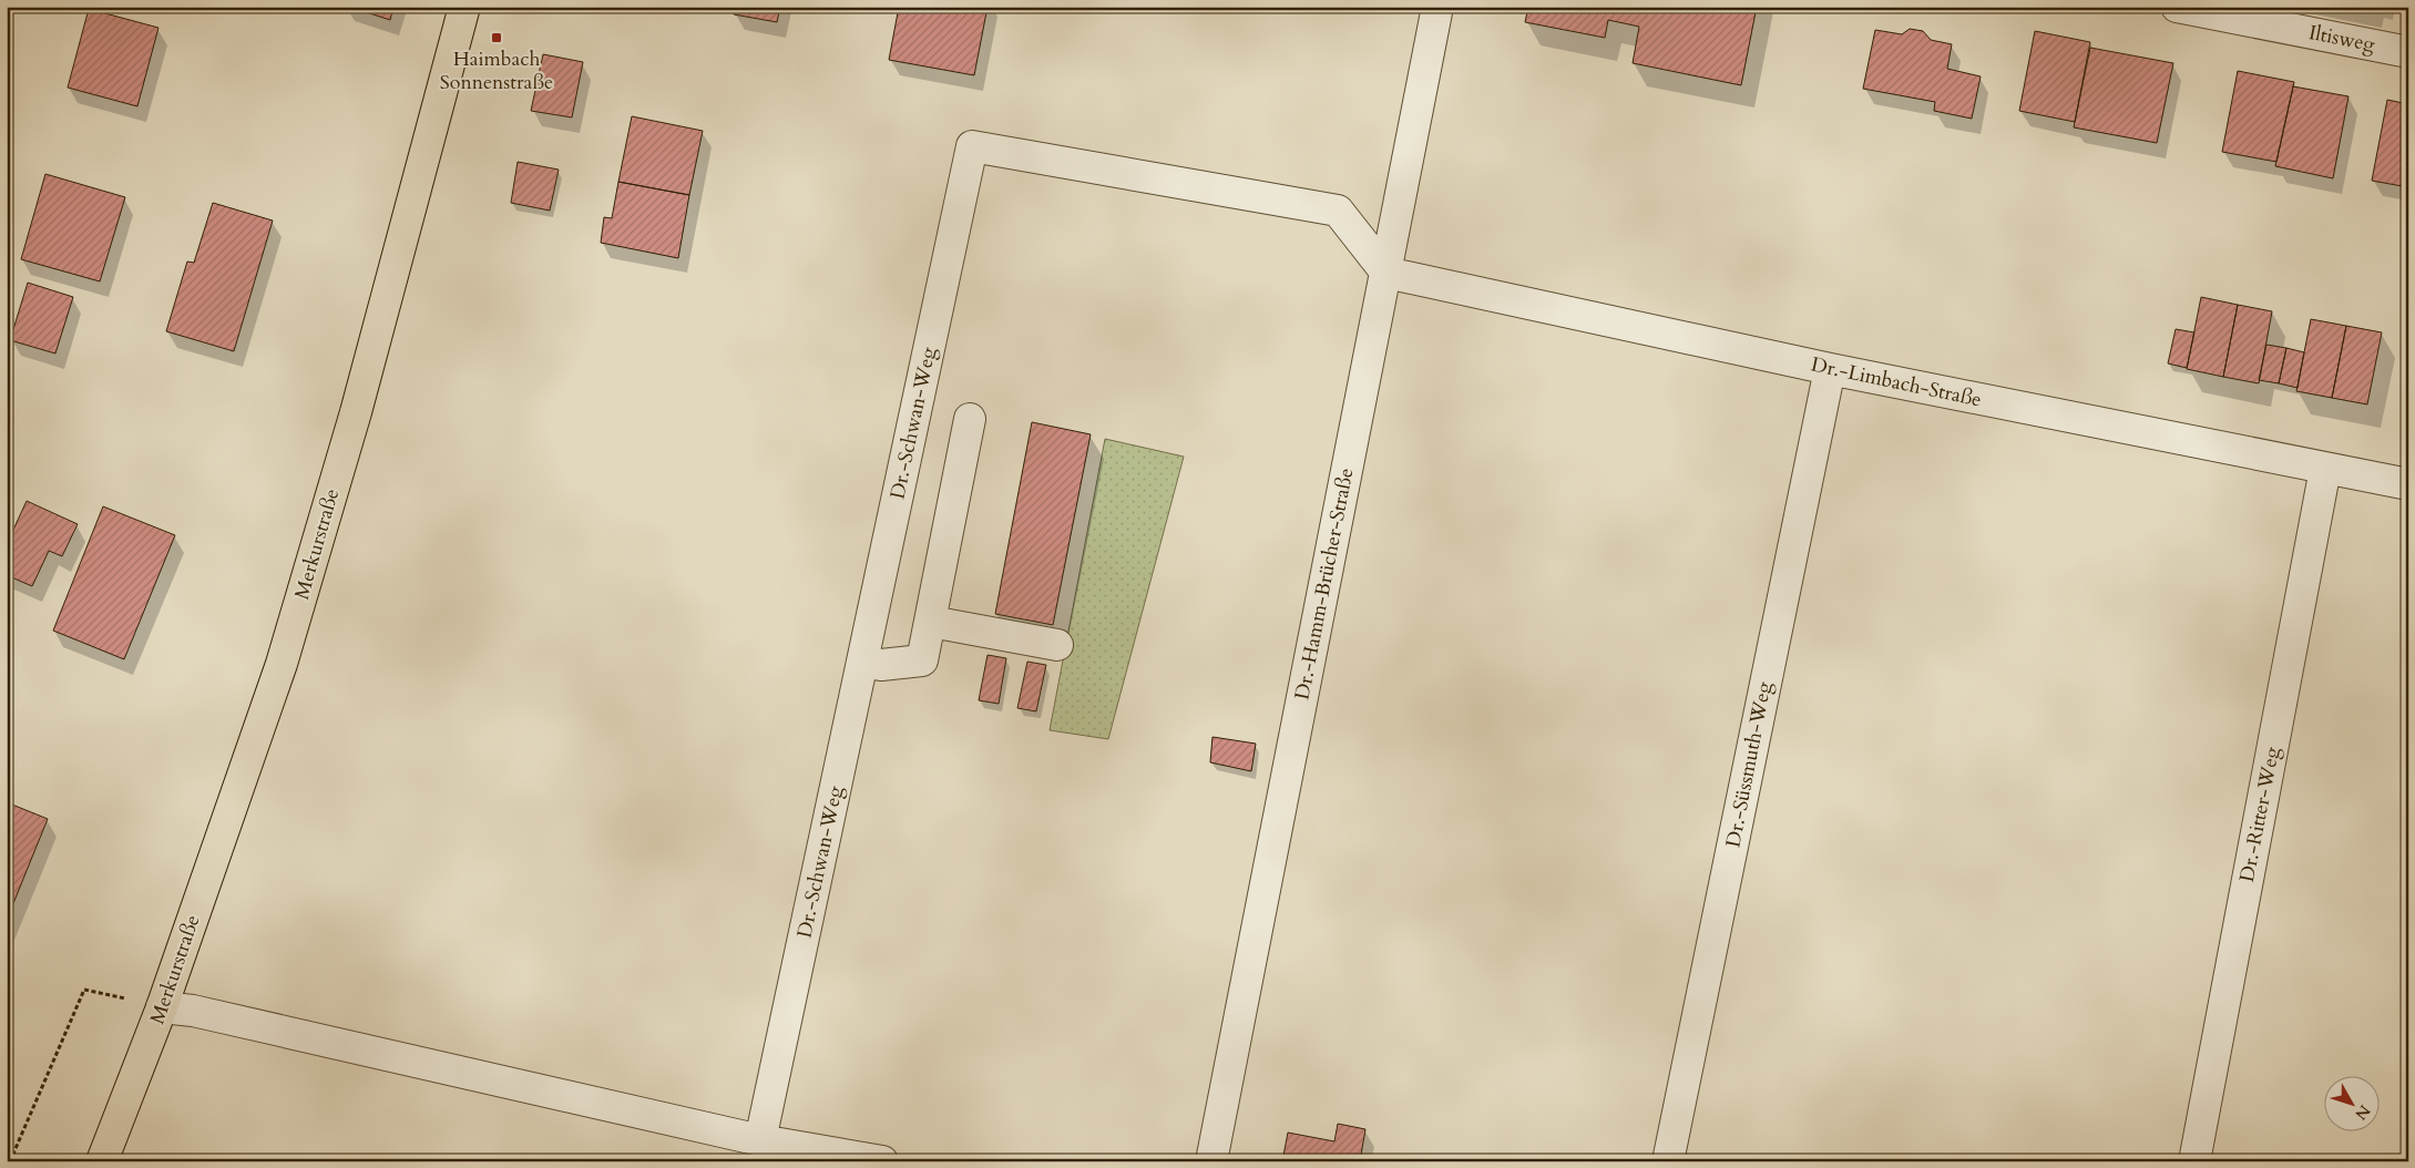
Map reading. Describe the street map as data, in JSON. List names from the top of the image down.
{
  "streets": {
    "main road": ["Merkurstraße"],
    "street": [
      "Iltisweg",
      "Dr.-Limbach-Straße",
      "Dr.-Schwan-Weg",
      "Dr.-Hamm-Brücher-Straße",
      "Dr.-Süssmuth-Weg",
      "Dr.-Ritter-Weg"
    ]
  },
  "crossings": [
    ["Dr.-Limbach-Straße", "Dr.-Schwan-Weg"],
    ["Dr.-Limbach-Straße", "Dr.-Hamm-Brücher-Straße"],
    ["Dr.-Limbach-Straße", "Dr.-Süssmuth-Weg"],
    ["Dr.-Limbach-Straße", "Dr.-Ritter-Weg"],
    ["Dr.-Schwan-Weg", "Dr.-Hamm-Brücher-Straße"]
  ],
  "places": {
    "transit": ["Haimbach Sonnenstraße"]
  },
  "north": "bottom right"
}
